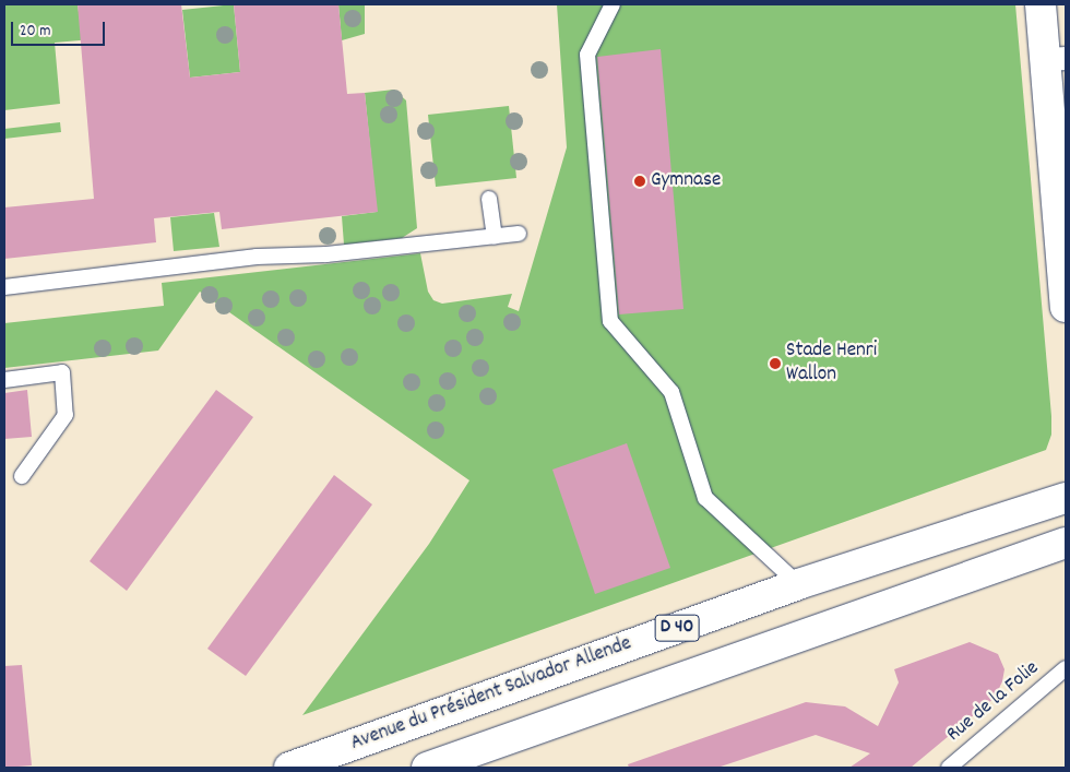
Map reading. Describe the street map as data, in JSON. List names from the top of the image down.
{
  "streets": {
    "main road": ["D 40", "Avenue du Président Salvador Allende"],
    "lane": ["Rue de la Folie"]
  },
  "places": ["Gymnase", "Stade Henri Wallon"],
  "scale_bar": "20 m"
}
